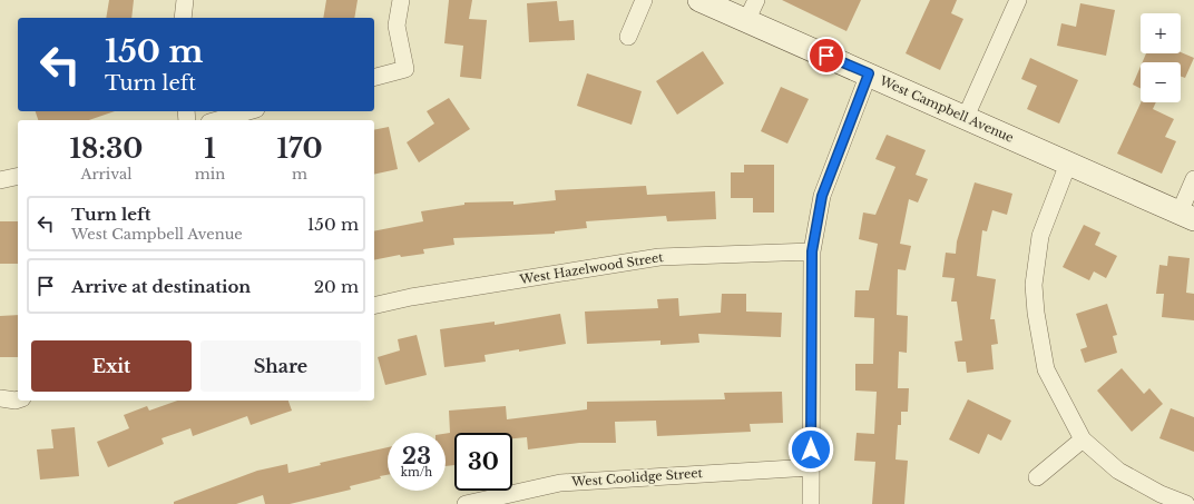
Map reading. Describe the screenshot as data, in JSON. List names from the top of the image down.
{
  "streets": {
    "street": ["West Campbell Avenue", "West Hazelwood Street", "West Coolidge Street"]
  },
  "page": {
    "map_buttons": ["+", "−"],
    "turn": ["150 m", "Turn left"],
    "eta": [
      "18:30",
      "Arrival",
      "1",
      "min",
      "170",
      "m"
    ],
    "list": [
      {
        "name": "Turn left",
        "note": "West Campbell Avenue",
        "value": "150 m"
      },
      {
        "name": "Arrive at destination",
        "value": "20 m"
      }
    ],
    "buttons": ["Exit", "Share"],
    "speed": "23 km/h",
    "limit": "30"
  }
}
